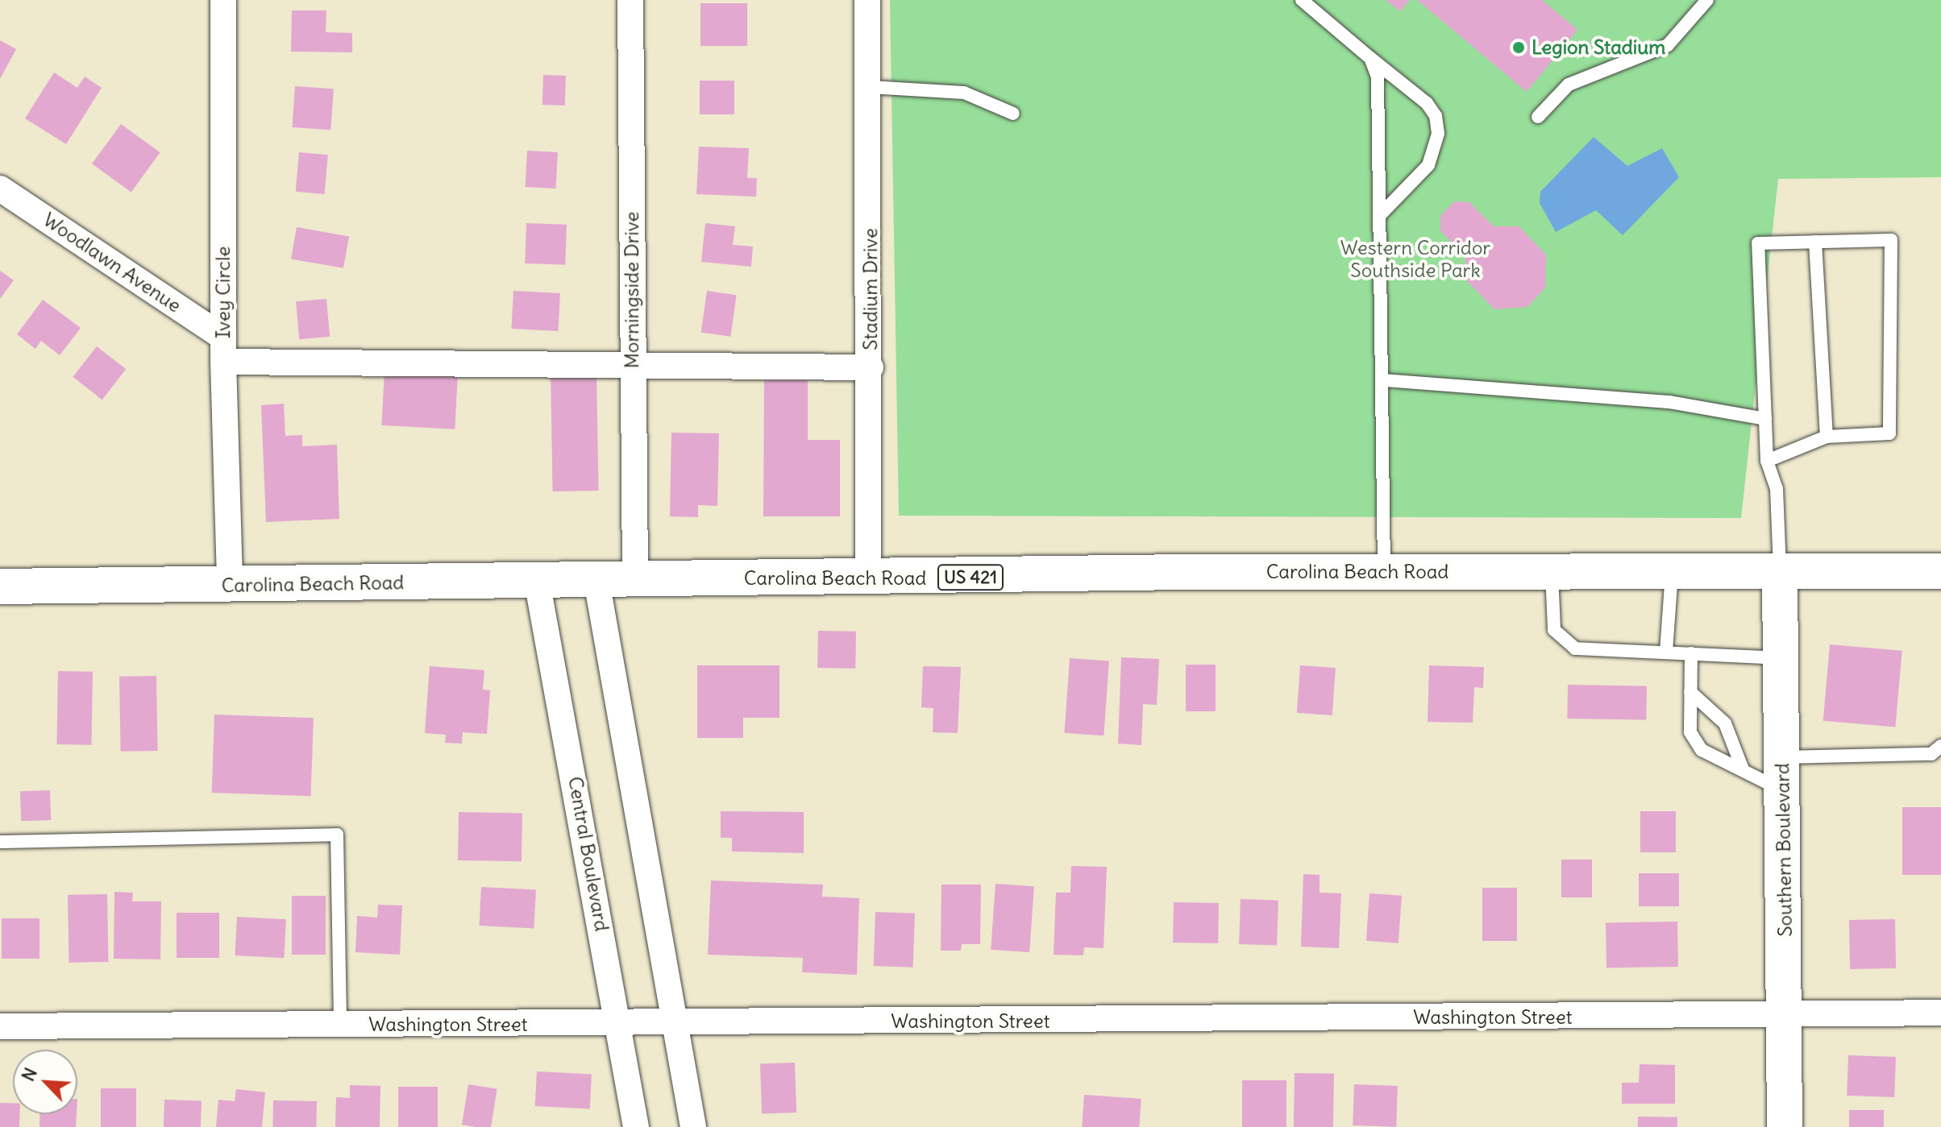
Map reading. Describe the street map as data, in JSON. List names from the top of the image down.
{
  "streets": {
    "main road": ["Carolina Beach Road", "US 421", "Southern Boulevard"],
    "street": [
      "Woodlawn Avenue",
      "Stadium Drive",
      "Morningside Drive",
      "Ivey Circle",
      "Central Boulevard",
      "Washington Street"
    ]
  },
  "crossings": [
    ["Woodlawn Avenue", "Ivey Circle"],
    ["Stadium Drive", "Carolina Beach Road"],
    ["Morningside Drive", "Carolina Beach Road"],
    ["Ivey Circle", "Carolina Beach Road"],
    ["Carolina Beach Road", "Southern Boulevard"],
    ["Carolina Beach Road", "Central Boulevard"],
    ["Southern Boulevard", "Washington Street"],
    ["Central Boulevard", "Washington Street"]
  ],
  "parks": ["Western Corridor Southside Park"],
  "places": ["Legion Stadium"],
  "north": "top left"
}
